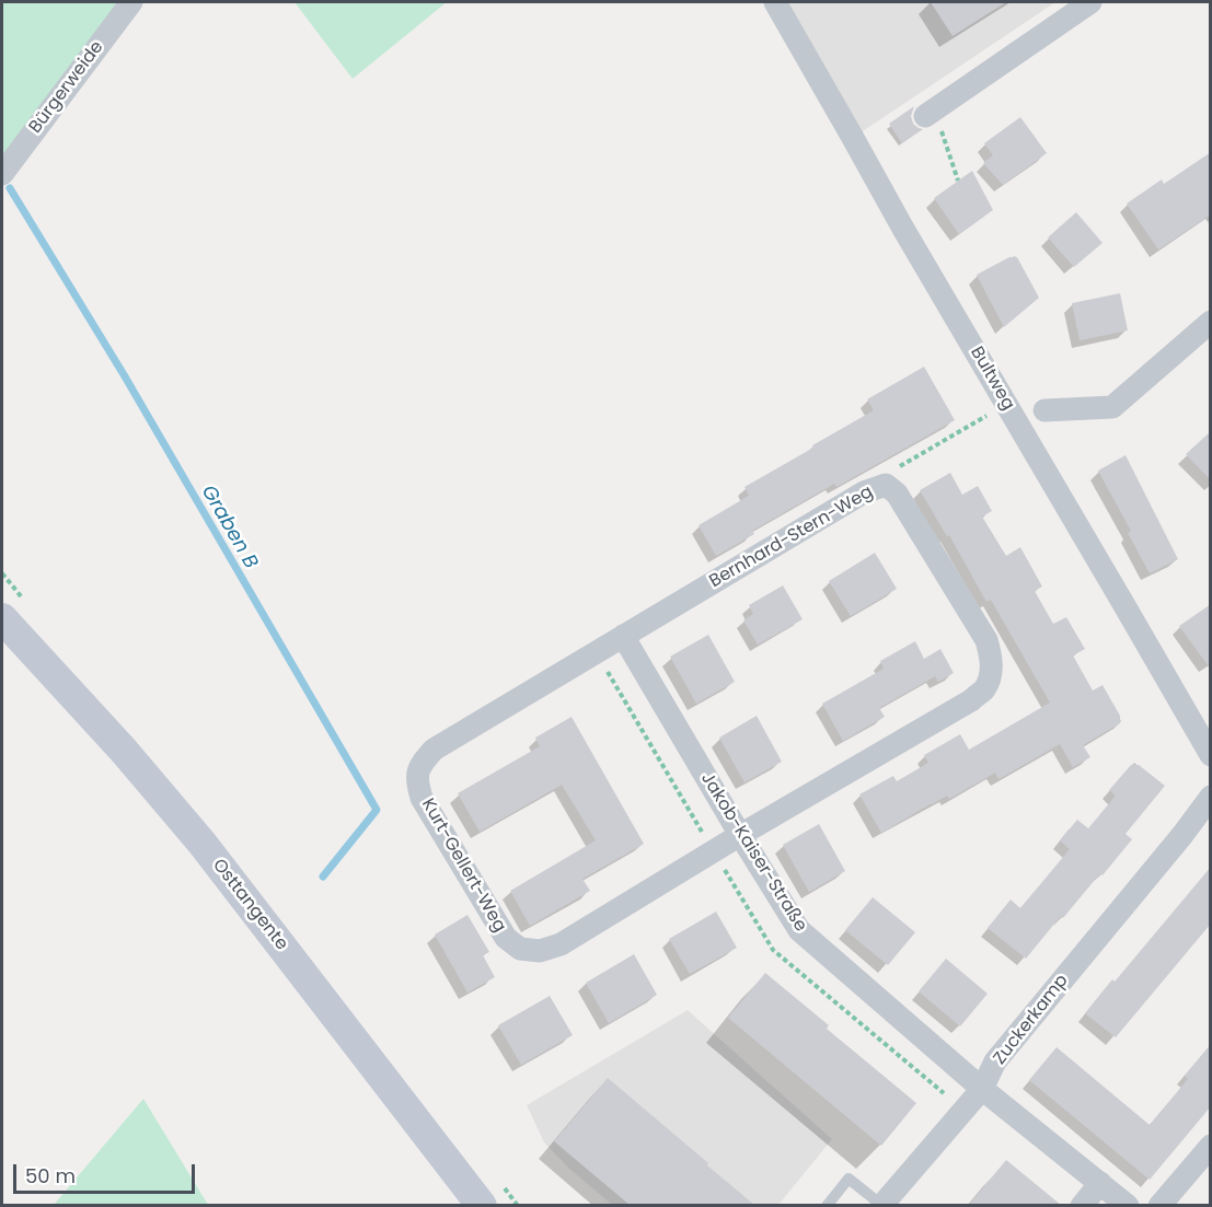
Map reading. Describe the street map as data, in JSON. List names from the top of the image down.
{
  "streets": {
    "main road": ["Osttangente"],
    "street": [
      "Bürgerweide",
      "Bultweg",
      "Bernhard-Stern-Weg",
      "Jakob-Kaiser-Straße",
      "Kurt-Gellert-Weg",
      "Zuckerkamp"
    ]
  },
  "crossings": [
    ["Bernhard-Stern-Weg", "Jakob-Kaiser-Straße"],
    ["Bernhard-Stern-Weg", "Kurt-Gellert-Weg"],
    ["Jakob-Kaiser-Straße", "Kurt-Gellert-Weg"],
    ["Jakob-Kaiser-Straße", "Zuckerkamp"]
  ],
  "water": ["Graben B"],
  "scale_bar": "50 m"
}
